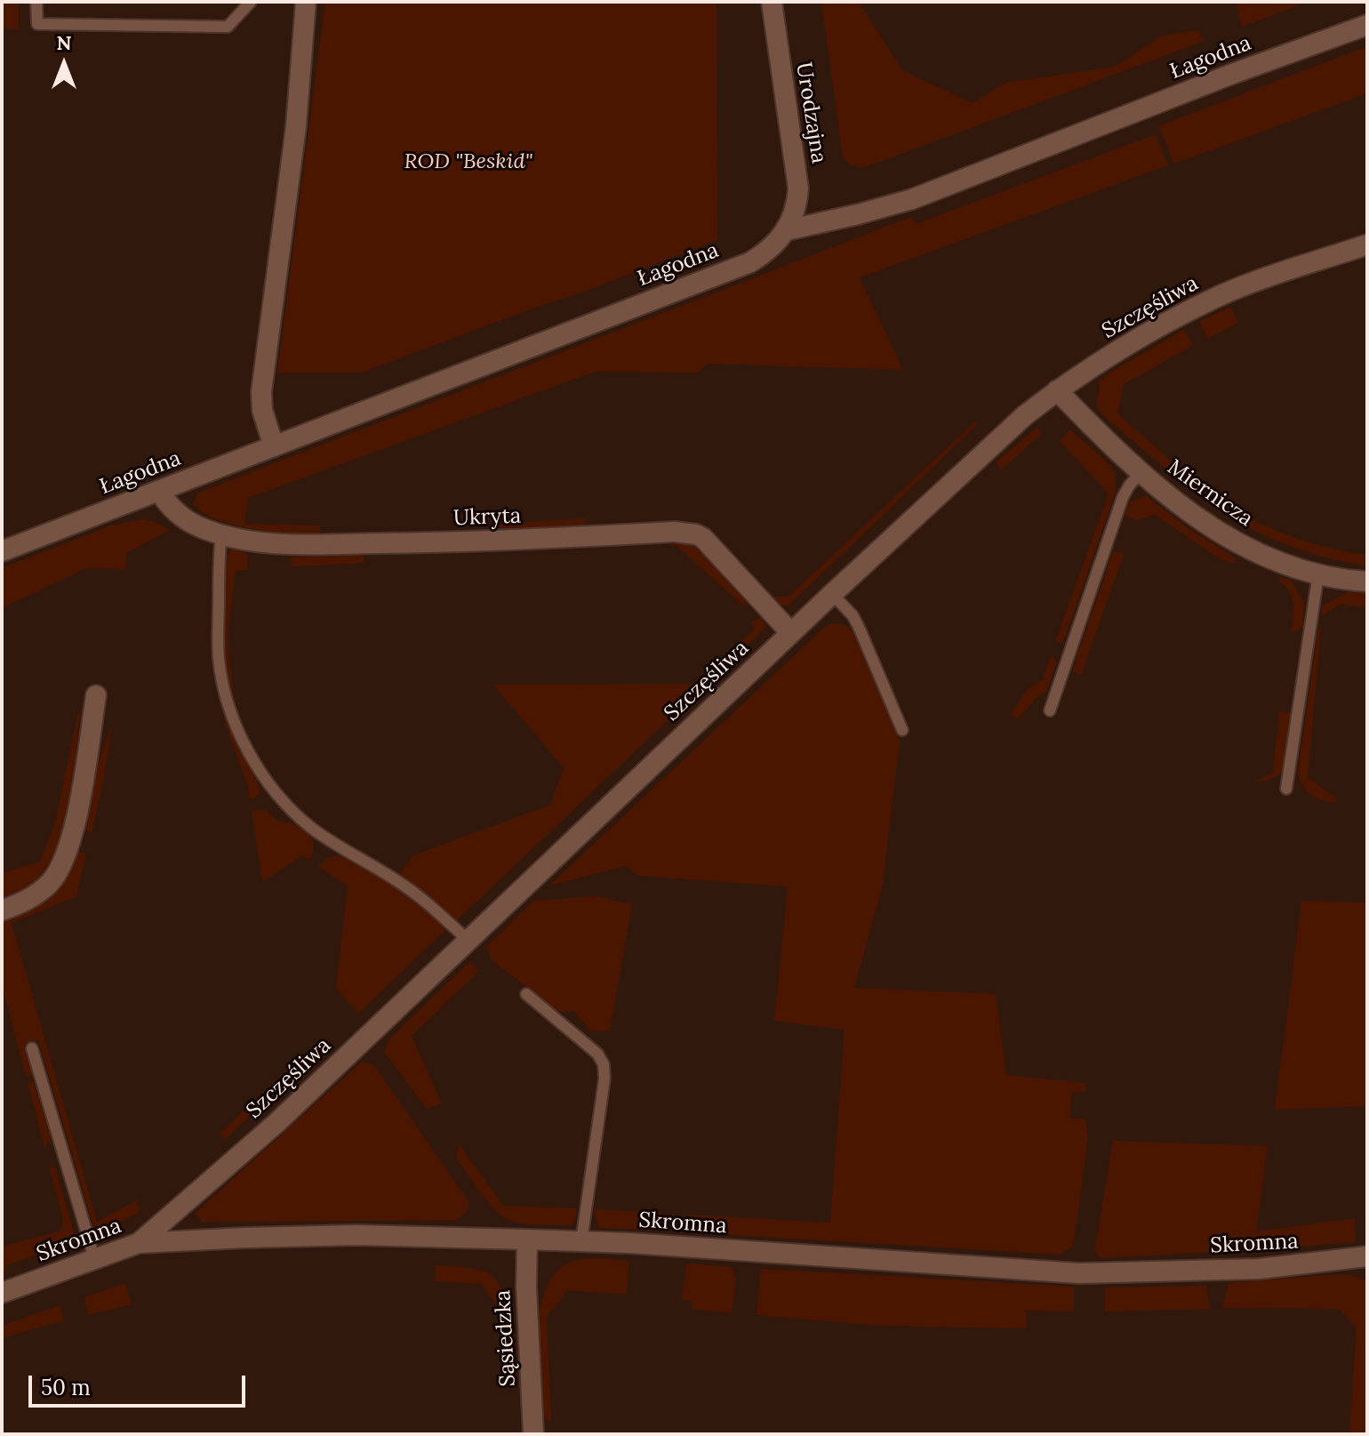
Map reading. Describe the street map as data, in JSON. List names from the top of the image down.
{
  "streets": {
    "street": [
      "Łagodna",
      "Urodzajna",
      "Szczęśliwa",
      "Miernicza",
      "Ukryta",
      "Skromna",
      "Sąsiedzka"
    ]
  },
  "crossings": [
    ["Łagodna", "Urodzajna"],
    ["Łagodna", "Ukryta"],
    ["Szczęśliwa", "Miernicza"],
    ["Szczęśliwa", "Ukryta"],
    ["Szczęśliwa", "Skromna"],
    ["Skromna", "Sąsiedzka"]
  ],
  "parks": ["ROD \"Beskid\""],
  "scale_bar": "50 m",
  "north": "top"
}
